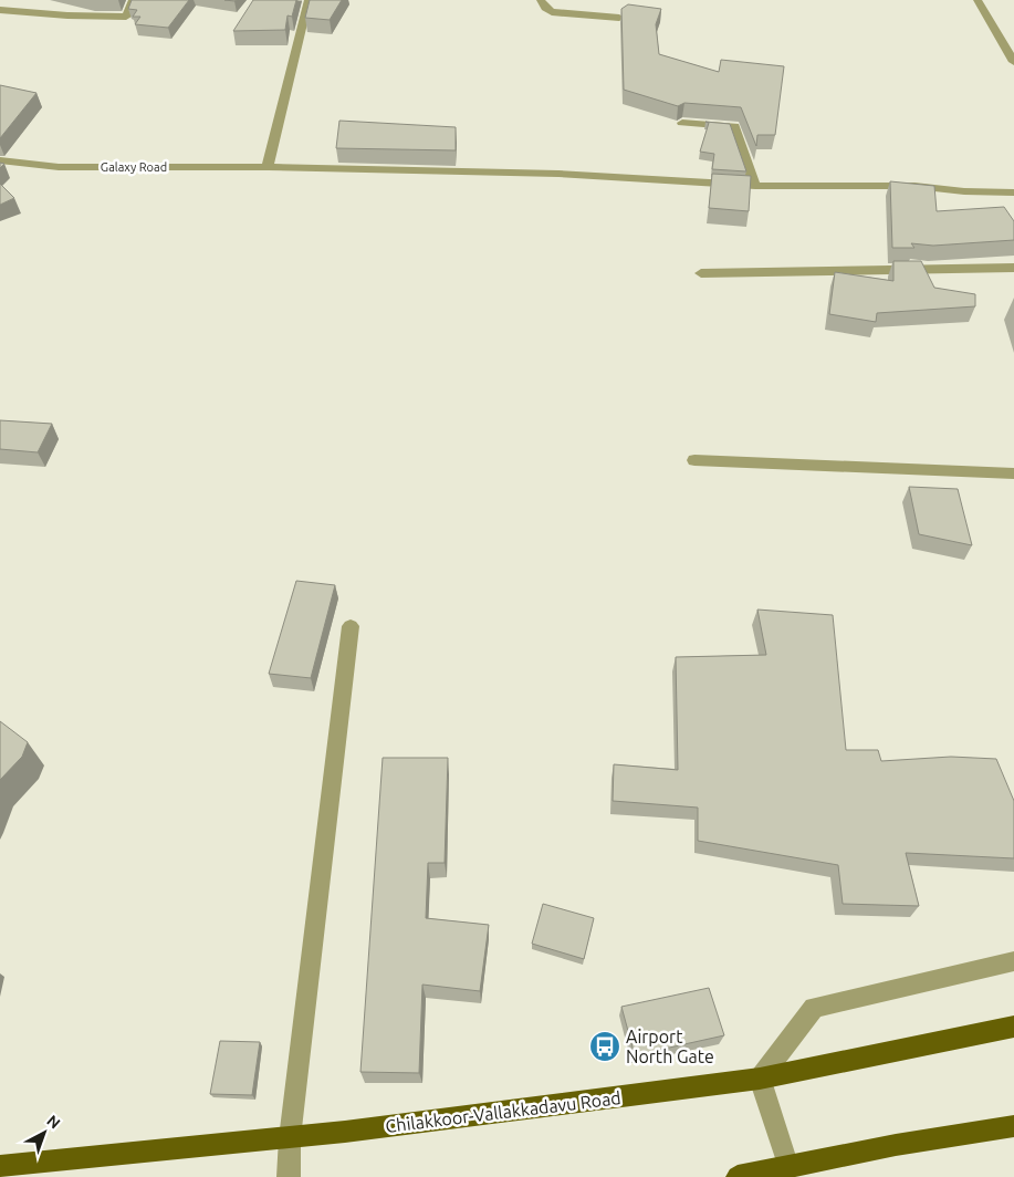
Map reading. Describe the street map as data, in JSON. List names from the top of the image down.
{
  "streets": {
    "main road": ["Chilakkoor-Vallakkadavu Road"],
    "street": ["Galaxy Road"]
  },
  "places": {
    "bus stop": ["Airport North Gate"]
  },
  "north": "top right"
}
